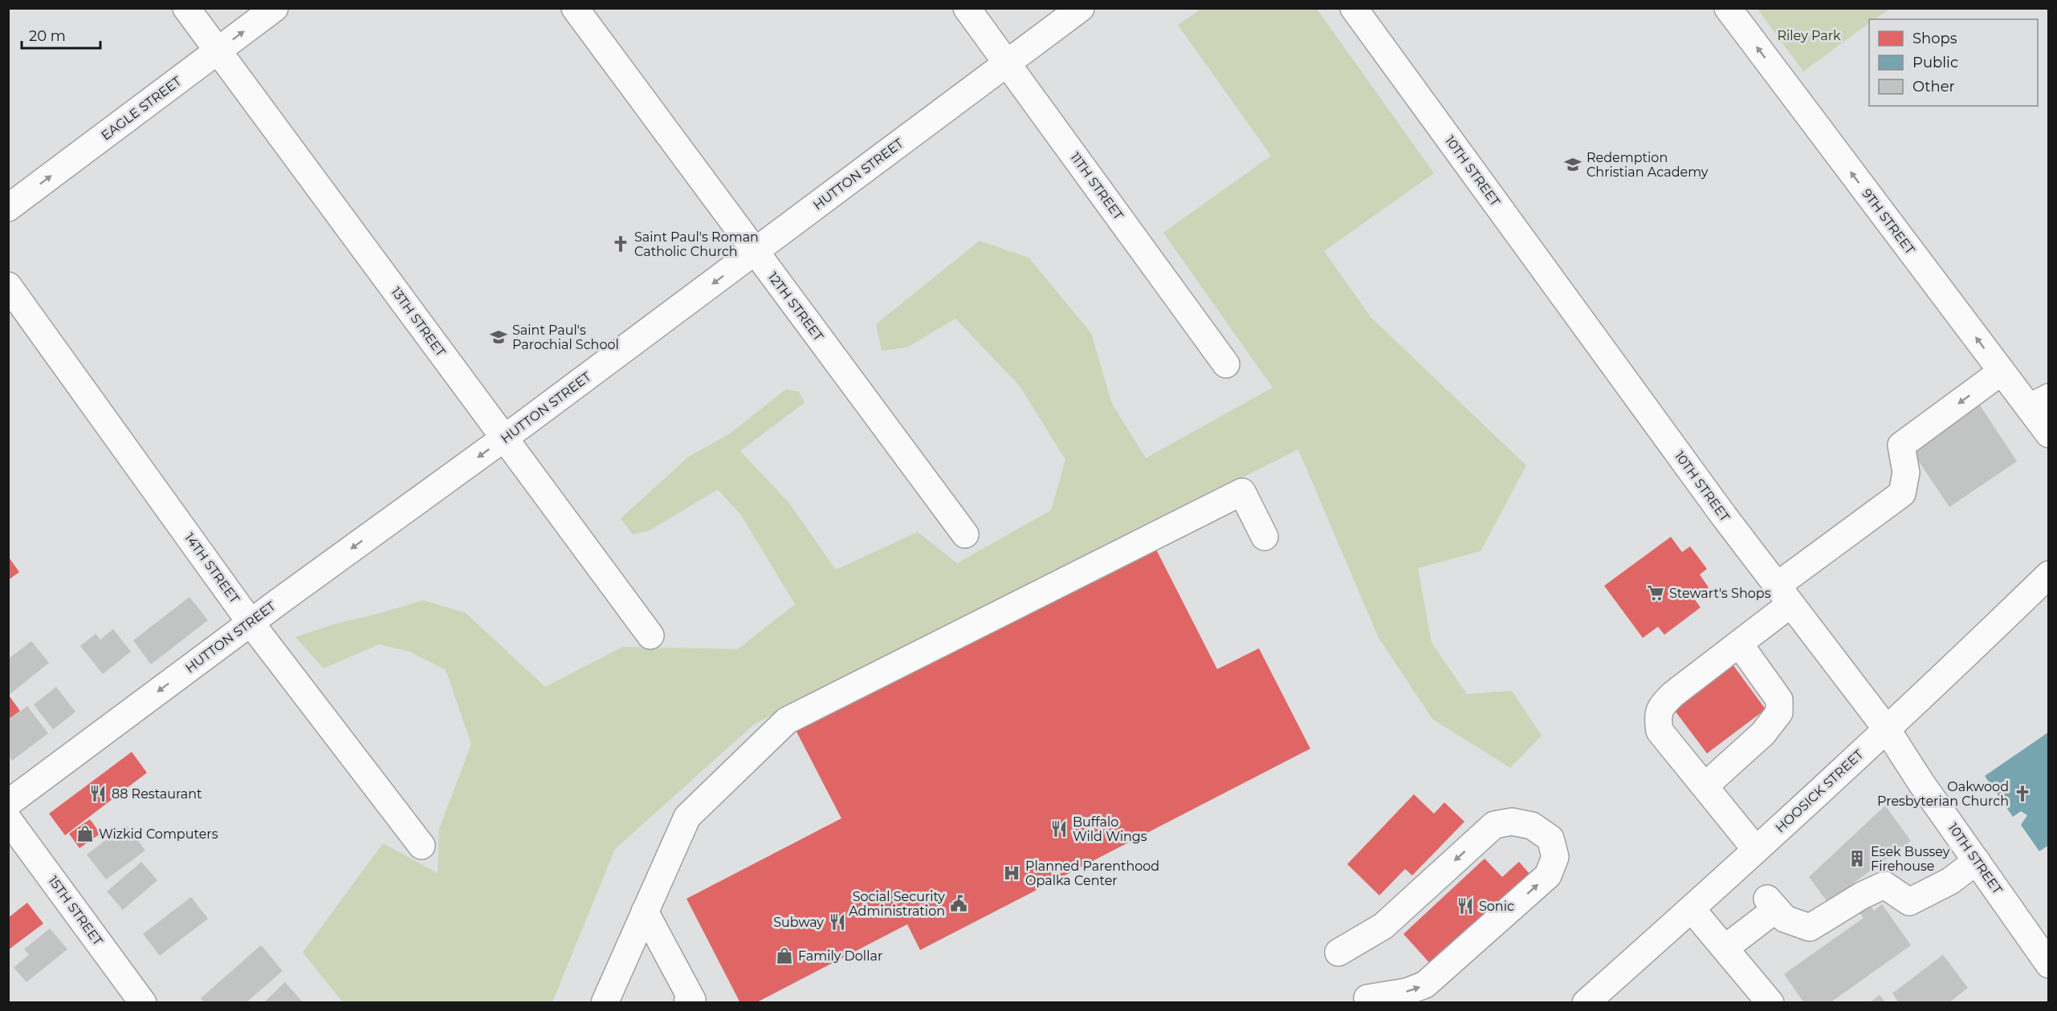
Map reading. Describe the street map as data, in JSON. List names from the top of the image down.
{
  "streets": {
    "main road": [
      "EAGLE STREET",
      "10TH STREET",
      "HUTTON STREET",
      "11TH STREET",
      "9TH STREET",
      "12TH STREET",
      "13TH STREET",
      "14TH STREET",
      "HOOSICK STREET",
      "15TH STREET"
    ]
  },
  "crossings": [
    ["EAGLE STREET", "13TH STREET"],
    ["10TH STREET", "HOOSICK STREET"],
    ["HUTTON STREET", "11TH STREET"],
    ["HUTTON STREET", "12TH STREET"],
    ["HUTTON STREET", "13TH STREET"],
    ["HUTTON STREET", "14TH STREET"]
  ],
  "one_way": ["EAGLE STREET", "HUTTON STREET", "9TH STREET"],
  "parks": ["Riley Park"],
  "places": {
    "school or university": ["Redemption Christian Academy", "Saint Paul's Parochial School"],
    "church": ["Saint Paul's Roman Catholic Church", "Oakwood Presbyterian Church"],
    "supermarket": ["Stewart's Shops"],
    "restaurant": [
      "88 Restaurant",
      "Buffalo Wild Wings",
      "Sonic",
      "Subway"
    ],
    "shop": ["Wizkid Computers", "Family Dollar"],
    "building": ["Esek Bussey Firehouse"],
    "hospital": ["Planned Parenthood Opalka Center"],
    "public building": ["Social Security Administration"]
  },
  "legend": ["Shops", "Public", "Other"],
  "scale_bar": "20 m"
}
